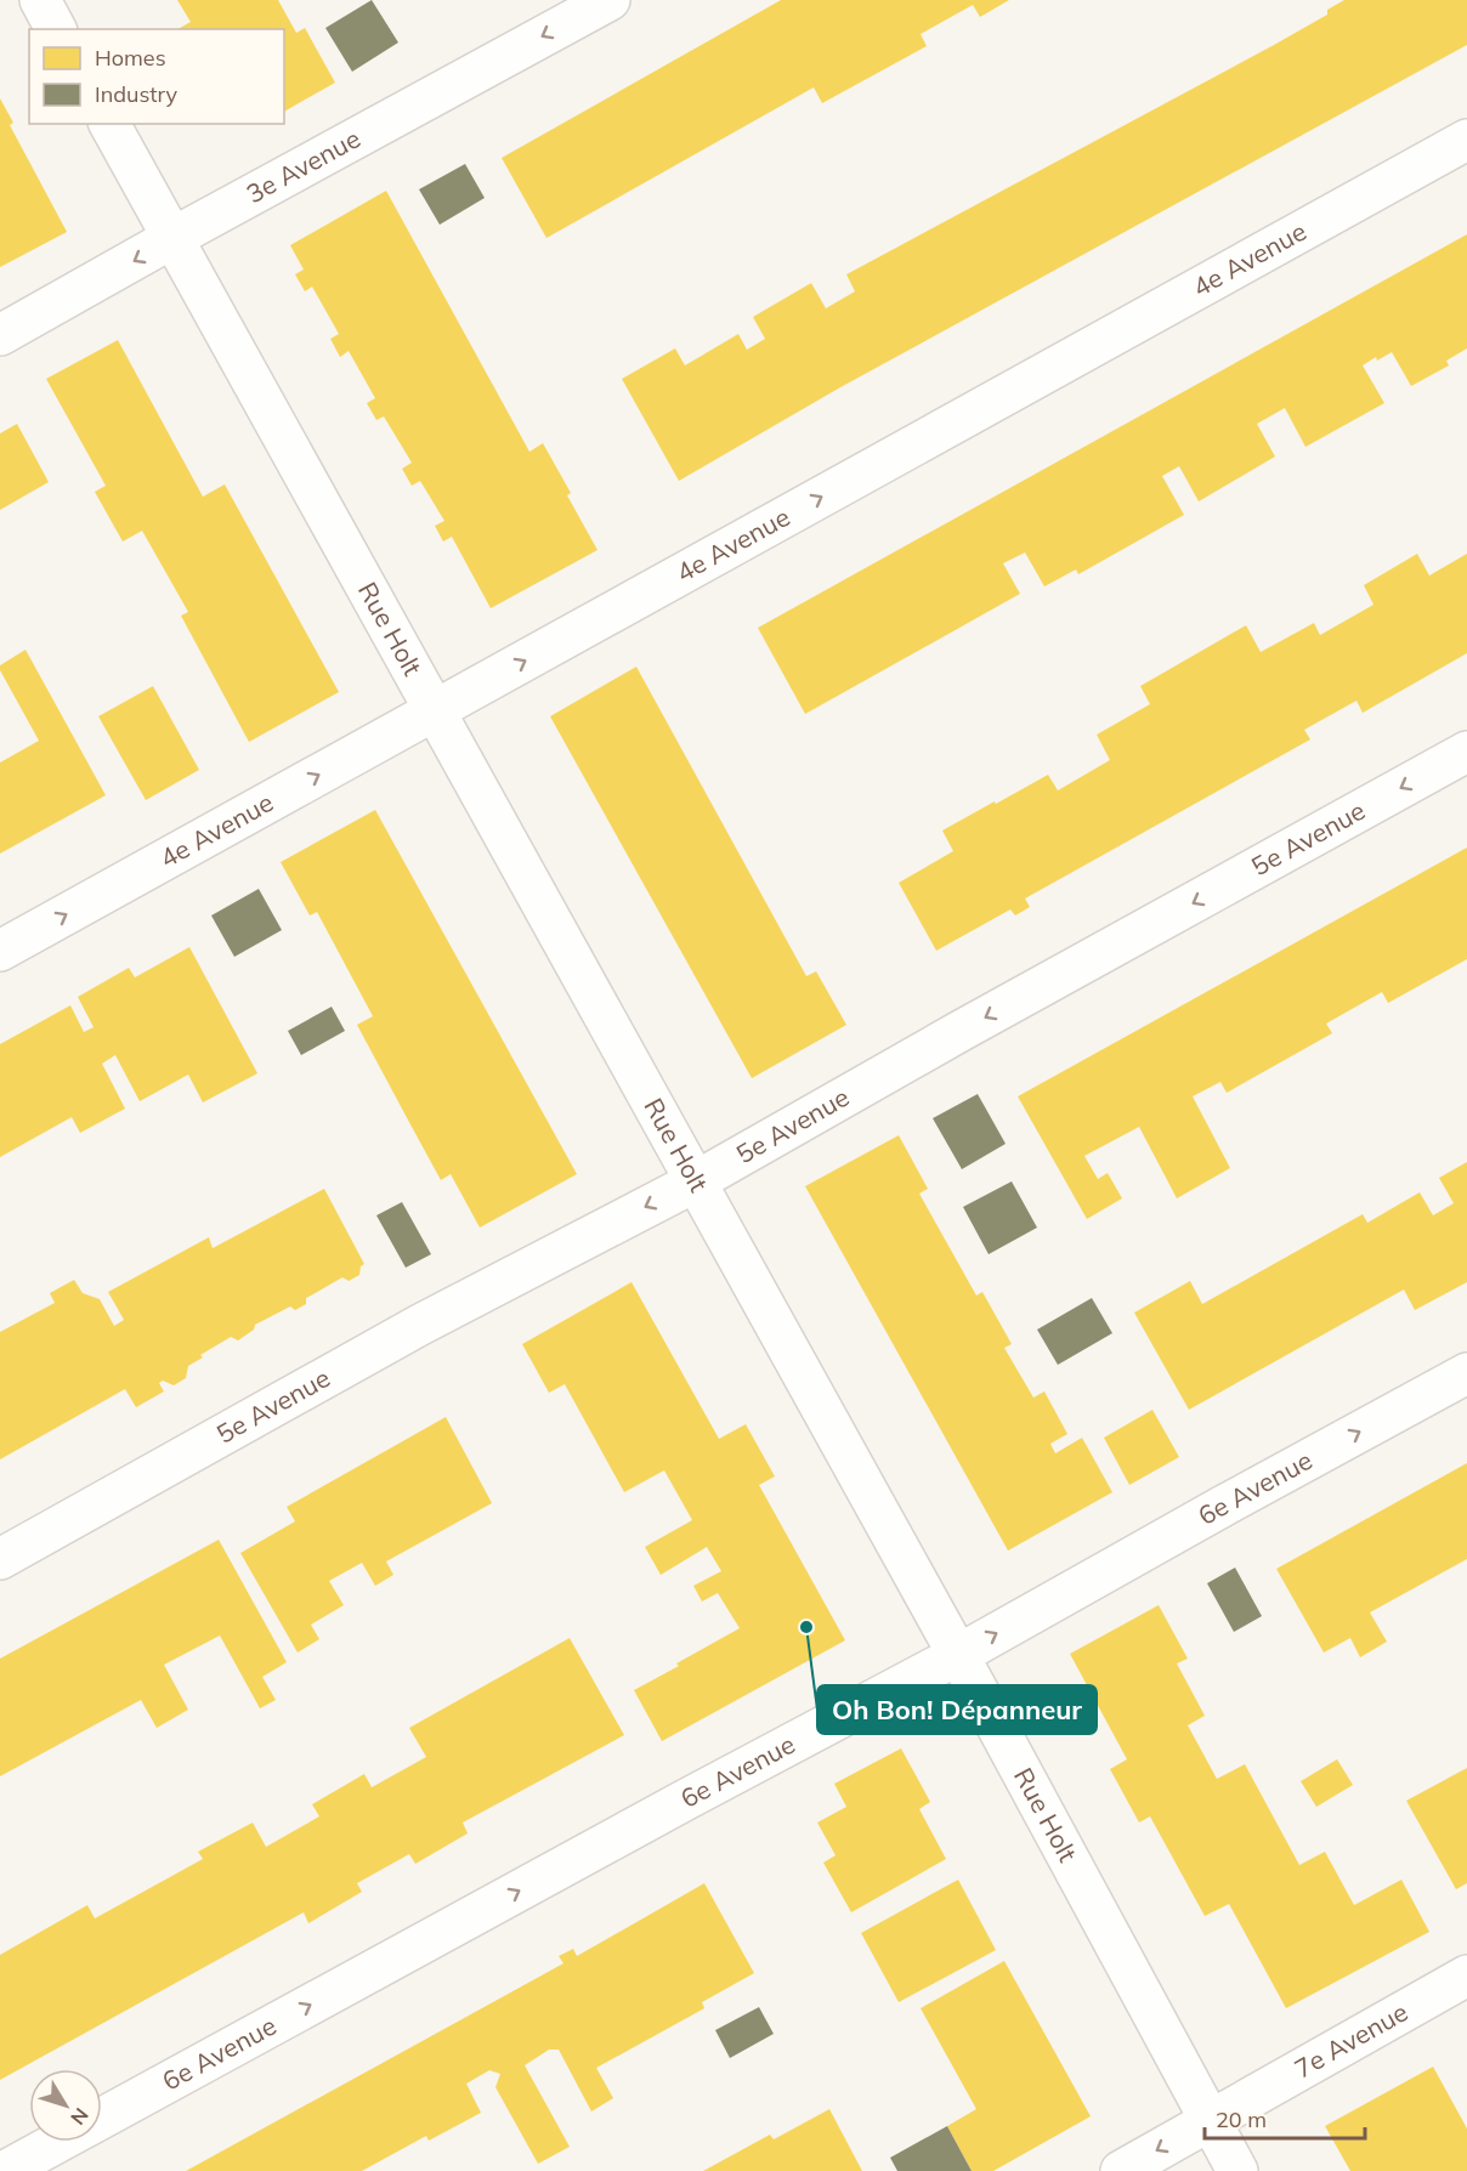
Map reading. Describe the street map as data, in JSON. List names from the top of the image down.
{
  "streets": {
    "street": [
      "3e Avenue",
      "4e Avenue",
      "Rue Holt",
      "5e Avenue",
      "6e Avenue",
      "7e Avenue"
    ]
  },
  "crossings": [
    ["3e Avenue", "Rue Holt"],
    ["4e Avenue", "Rue Holt"],
    ["Rue Holt", "5e Avenue"],
    ["Rue Holt", "6e Avenue"],
    ["Rue Holt", "7e Avenue"]
  ],
  "one_way": [
    "3e Avenue",
    "4e Avenue",
    "5e Avenue",
    "6e Avenue"
  ],
  "places": ["Oh Bon! Dépanneur"],
  "legend": ["Homes", "Industry"],
  "scale_bar": "20 m",
  "north": "bottom right"
}
